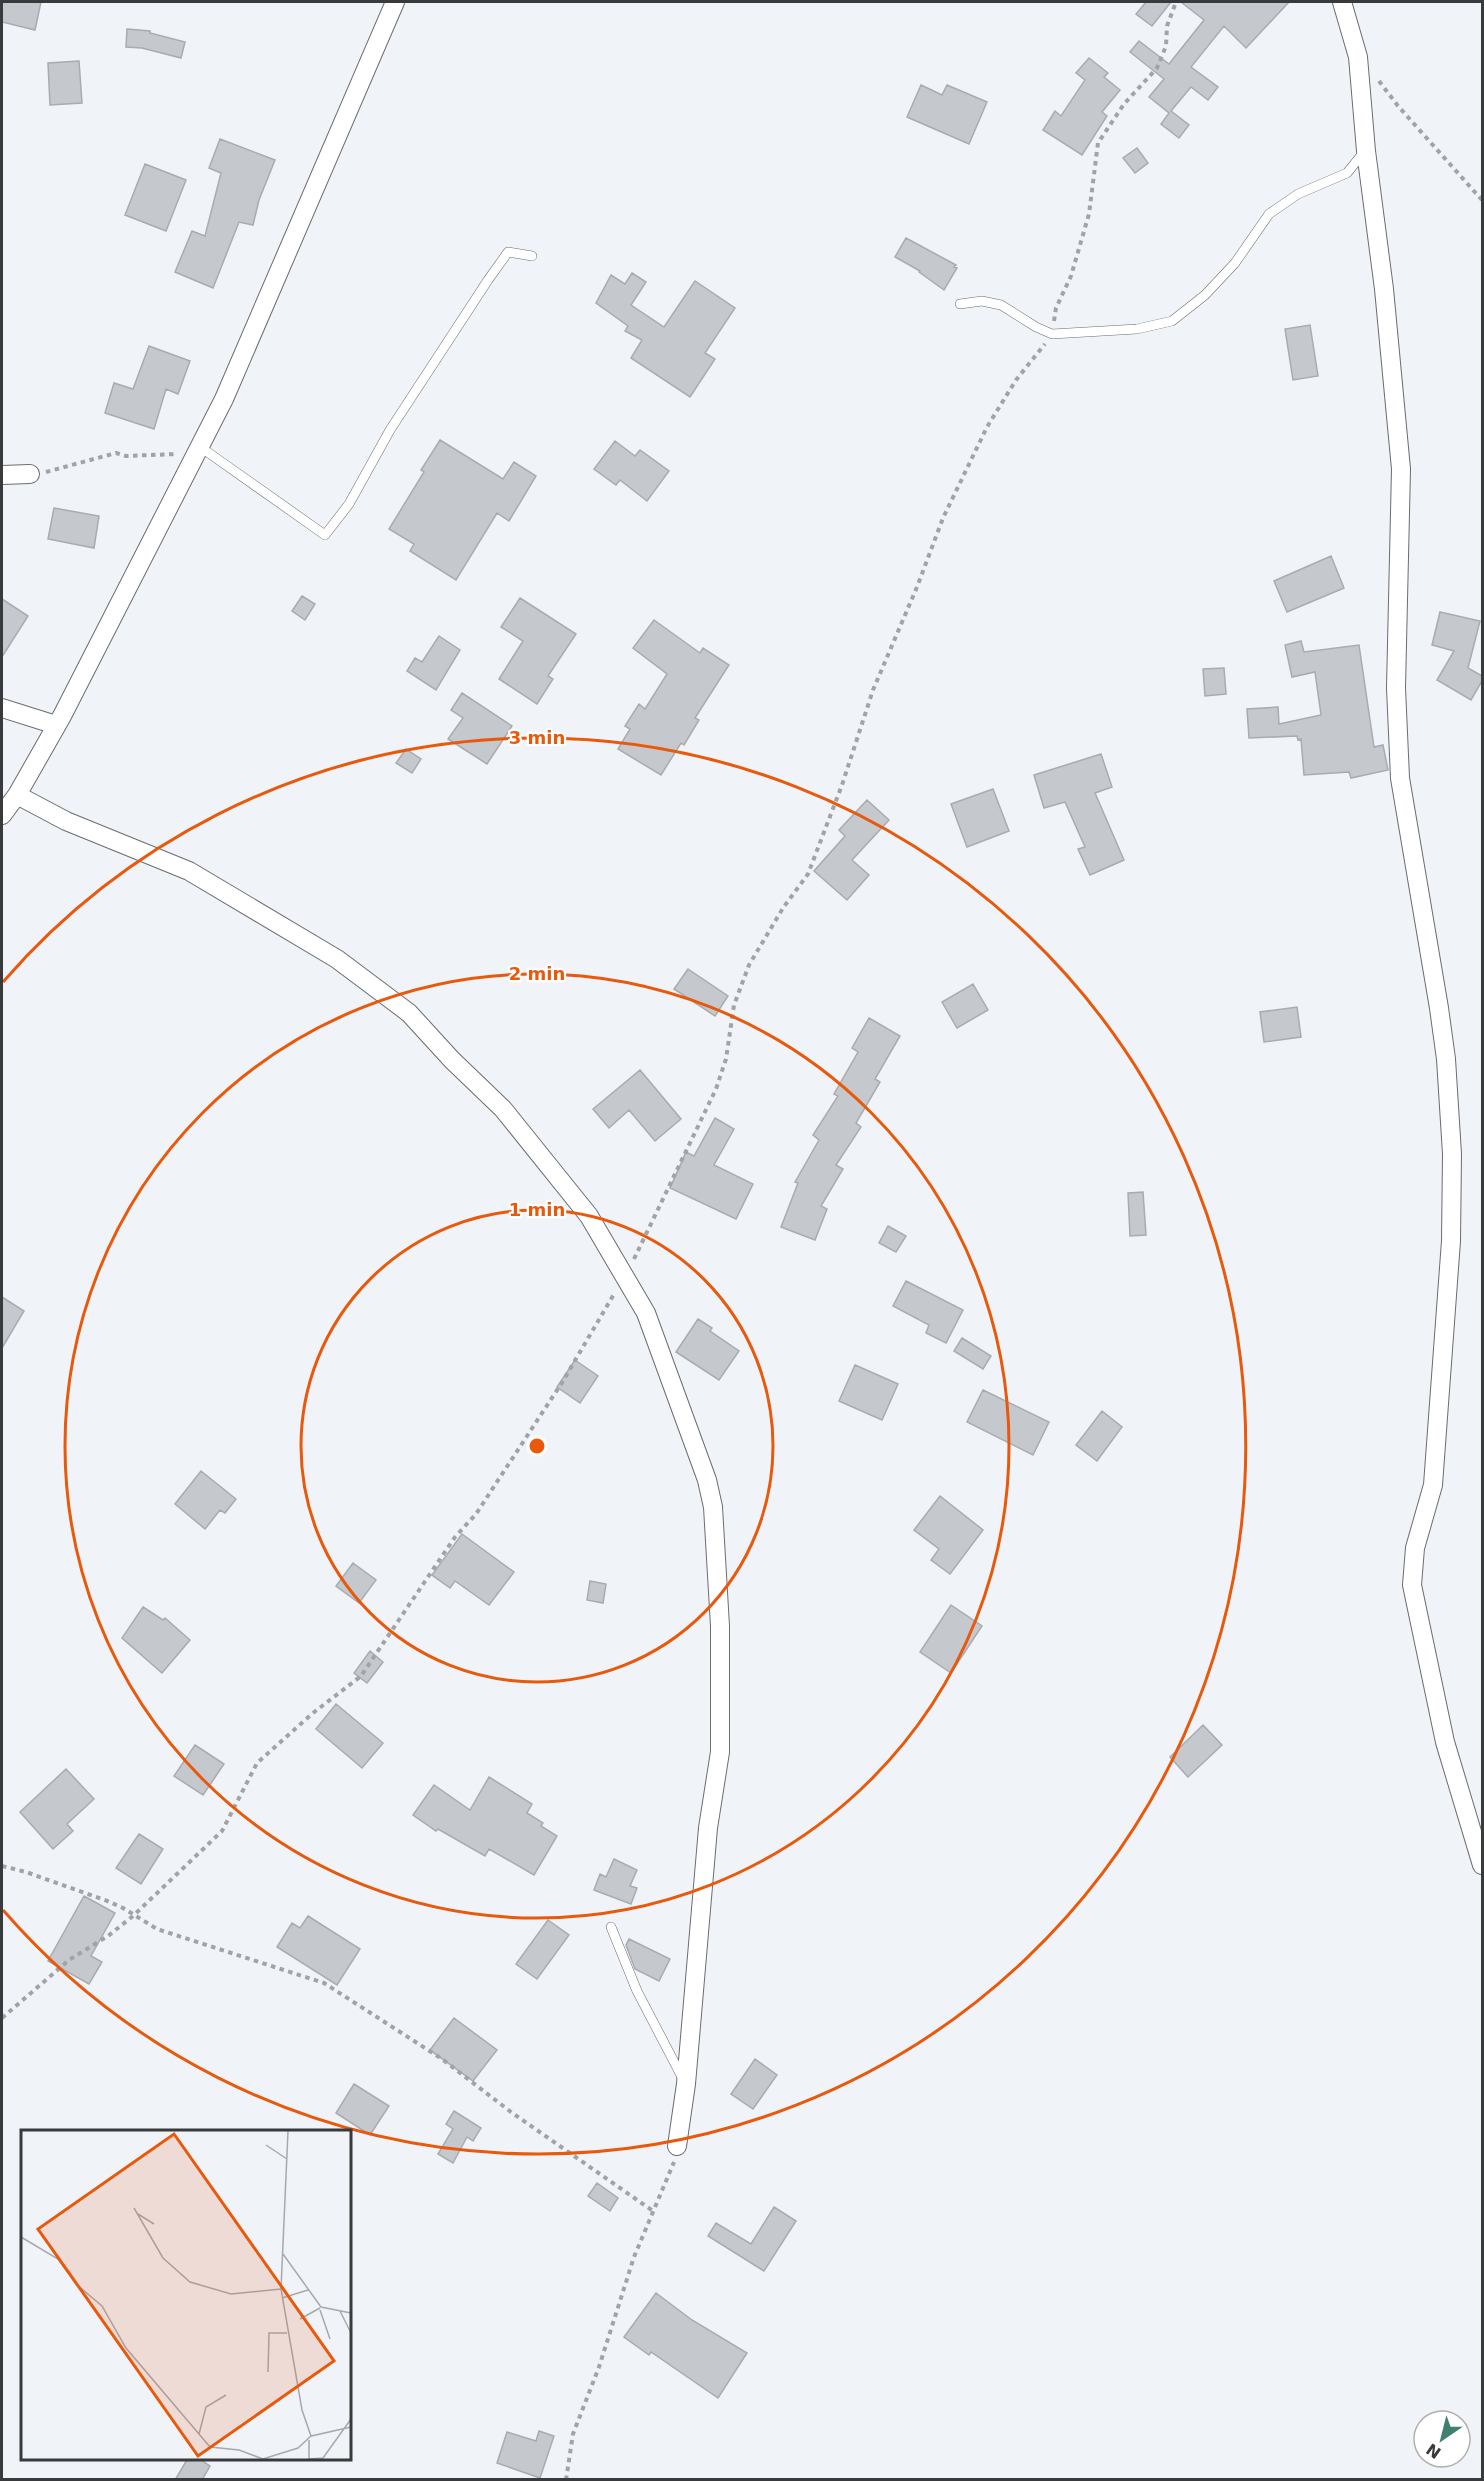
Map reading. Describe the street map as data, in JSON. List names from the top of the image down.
{
  "north": "bottom left",
  "rings": ["3 min", "2 min", "1 min"]
}
